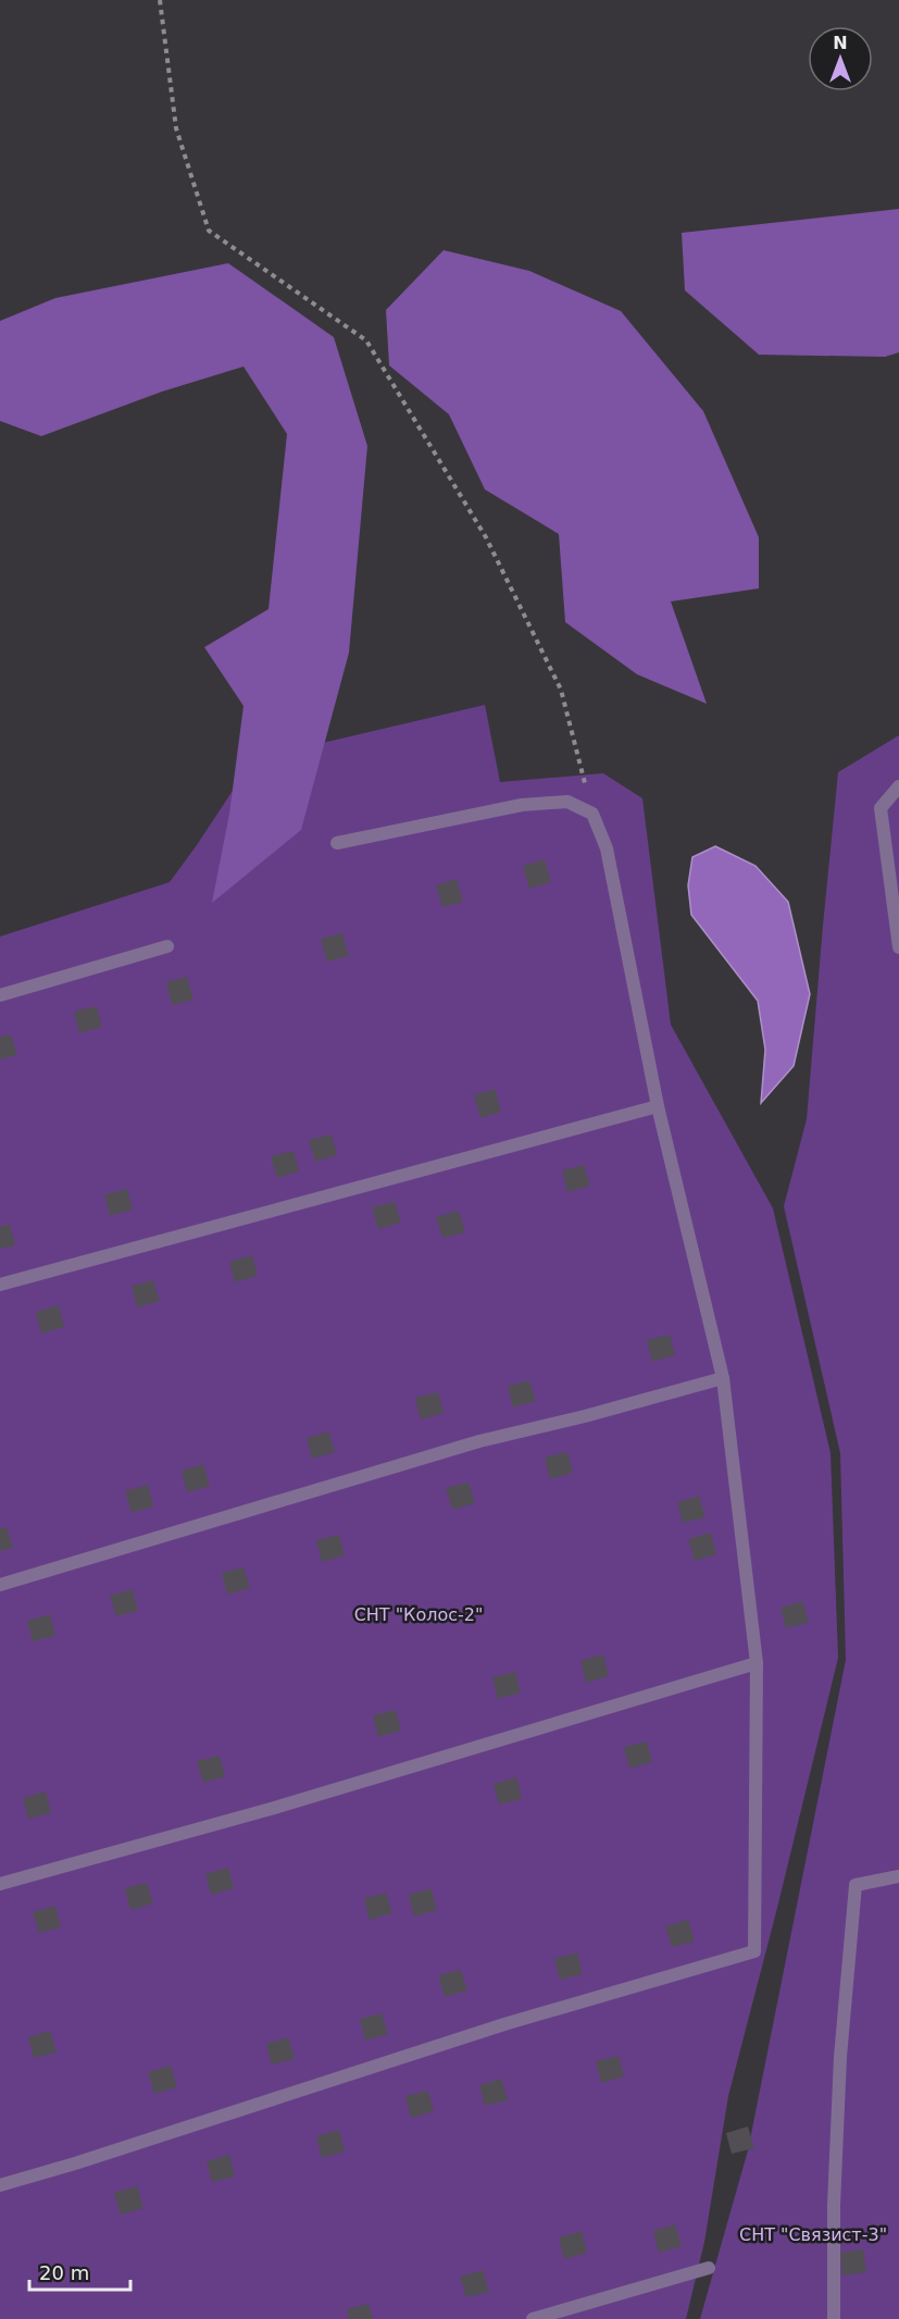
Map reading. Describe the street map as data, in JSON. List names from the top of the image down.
{
  "parks": ["СНТ \"Колос-2\"", "СНТ \"Связист-3\""],
  "scale_bar": "20 m",
  "north": "top"
}
